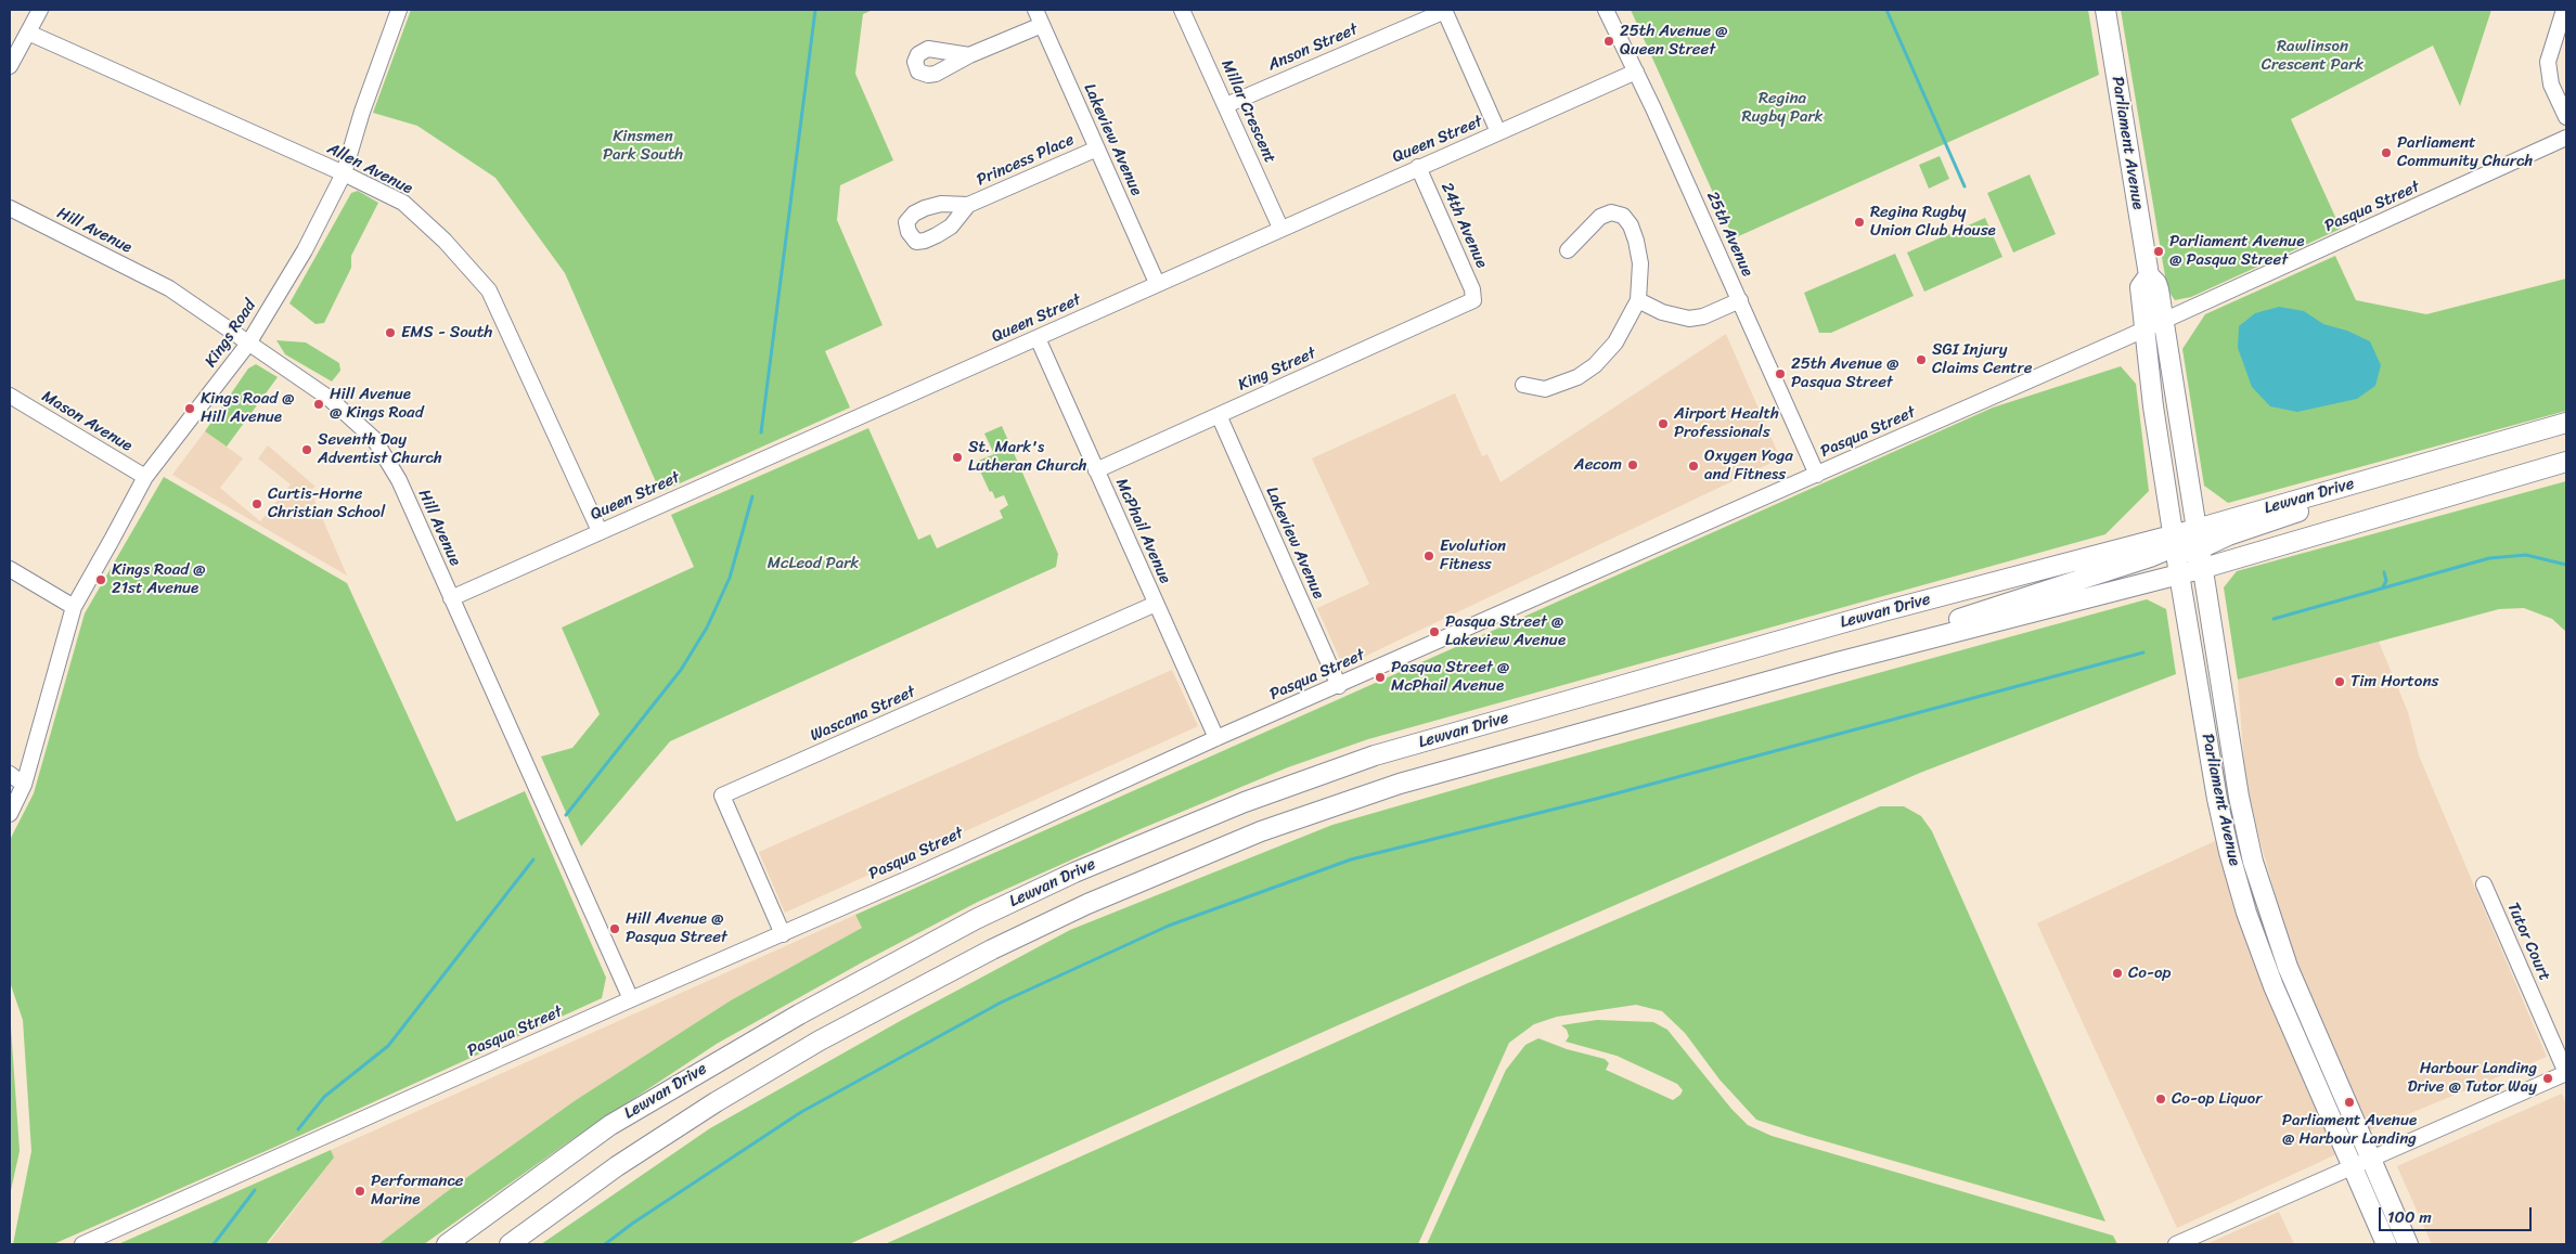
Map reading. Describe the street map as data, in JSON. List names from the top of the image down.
{
  "streets": {
    "main road": ["Parliament Avenue", "Lewvan Drive"],
    "street": [
      "Anson Street",
      "Millar Crescent",
      "Lakeview Avenue",
      "Queen Street",
      "Princess Place",
      "Allen Avenue",
      "Pasqua Street",
      "24th Avenue",
      "Hill Avenue",
      "25th Avenue",
      "Kings Road",
      "King Street",
      "Mason Avenue",
      "McPhail Avenue",
      "Wascana Street",
      "Tutor Court"
    ]
  },
  "crossings": [
    ["Anson Street", "Millar Crescent"],
    ["Millar Crescent", "Queen Street"],
    ["Lakeview Avenue", "Queen Street"],
    ["Lakeview Avenue", "Princess Place"],
    ["Lakeview Avenue", "Pasqua Street"],
    ["Lakeview Avenue", "King Street"],
    ["Queen Street", "Allen Avenue"],
    ["Queen Street", "24th Avenue"],
    ["Queen Street", "Hill Avenue"],
    ["Queen Street", "25th Avenue"],
    ["Queen Street", "McPhail Avenue"],
    ["Parliament Avenue", "Pasqua Street"],
    ["Parliament Avenue", "Lewvan Drive"],
    ["Allen Avenue", "Kings Road"],
    ["Pasqua Street", "Hill Avenue"],
    ["Pasqua Street", "25th Avenue"],
    ["Pasqua Street", "McPhail Avenue"],
    ["Pasqua Street", "Wascana Street"],
    ["24th Avenue", "King Street"],
    ["Hill Avenue", "Kings Road"],
    ["Kings Road", "Mason Avenue"],
    ["King Street", "McPhail Avenue"],
    ["McPhail Avenue", "Wascana Street"]
  ],
  "parks": [
    "Rawlinson Crescent Park",
    "Regina Rugby Park",
    "Kinsmen Park South",
    "McLeod Park"
  ],
  "places": [
    "25th Avenue @ Queen Street",
    "Parliament Community Church",
    "Regina Rugby Union Club House",
    "Parliament Avenue @ Pasqua Street",
    "EMS - South",
    "SGI Injury Claims Centre",
    "25th Avenue @ Pasqua Street",
    "Hill Avenue @ Kings Road",
    "Kings Road @ Hill Avenue",
    "Airport Health Professionals",
    "Seventh Day Adventist Church",
    "St. Mark's Lutheran Church",
    "Aecom",
    "Oxygen Yoga and Fitness",
    "Curtis-Horne Christian School",
    "Evolution Fitness",
    "Kings Road @ 21st Avenue",
    "Pasqua Street @ Lakeview Avenue",
    "Pasqua Street @ McPhail Avenue",
    "Tim Hortons",
    "Hill Avenue @ Pasqua Street",
    "Co-op",
    "Harbour Landing Drive @ Tutor Way",
    "Co-op Liquor",
    "Parliament Avenue @ Harbour Landing",
    "Performance Marine"
  ],
  "scale_bar": "100 m"
}
